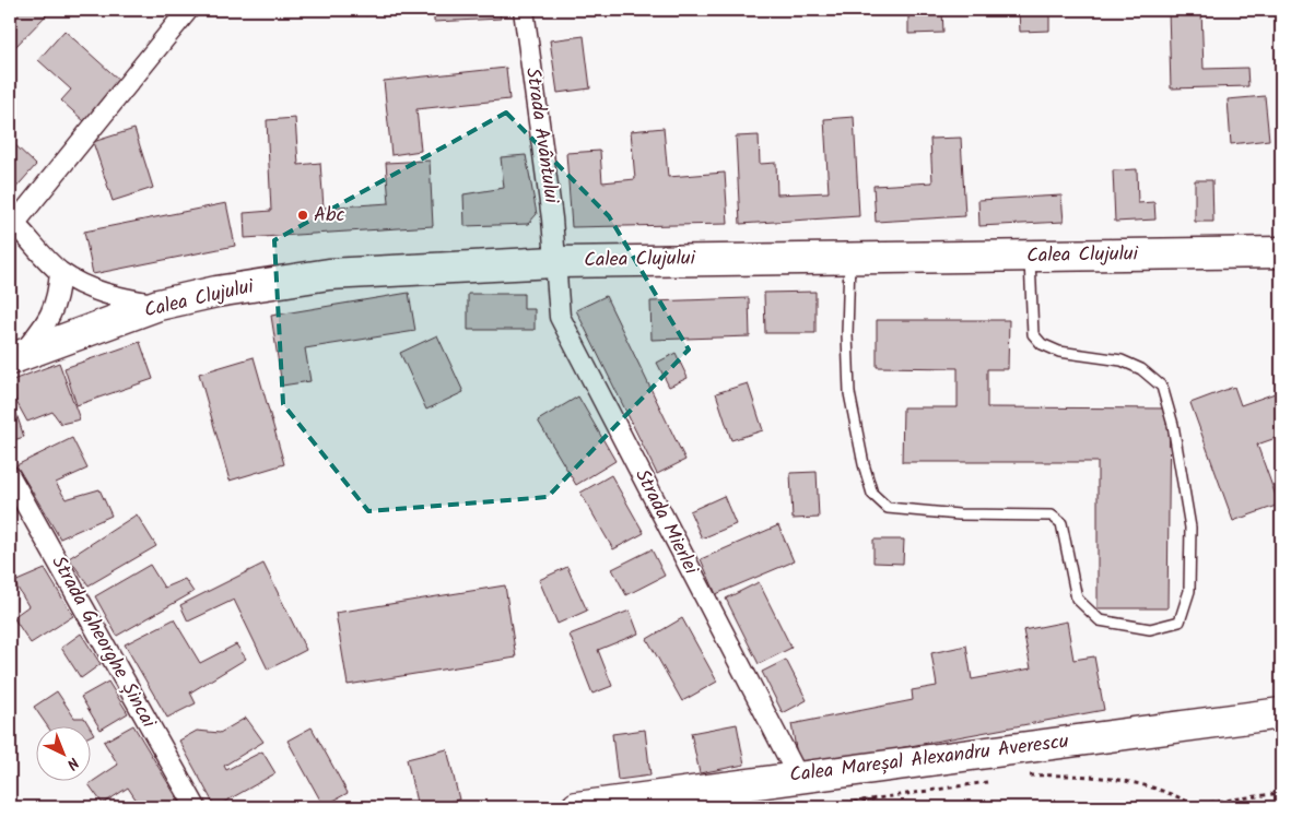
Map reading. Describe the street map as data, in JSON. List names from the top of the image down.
{
  "streets": {
    "main road": ["Calea Clujului", "Calea Mareșal Alexandru Averescu"],
    "street": ["Strada Avântului", "Strada Mierlei", "Strada Gheorghe Șincai"]
  },
  "crossings": [
    ["Strada Avântului", "Calea Clujului"],
    ["Strada Avântului", "Strada Mierlei"],
    ["Calea Clujului", "Strada Mierlei"],
    ["Strada Mierlei", "Calea Mareșal Alexandru Averescu"]
  ],
  "places": ["Abc"],
  "north": "bottom right"
}
